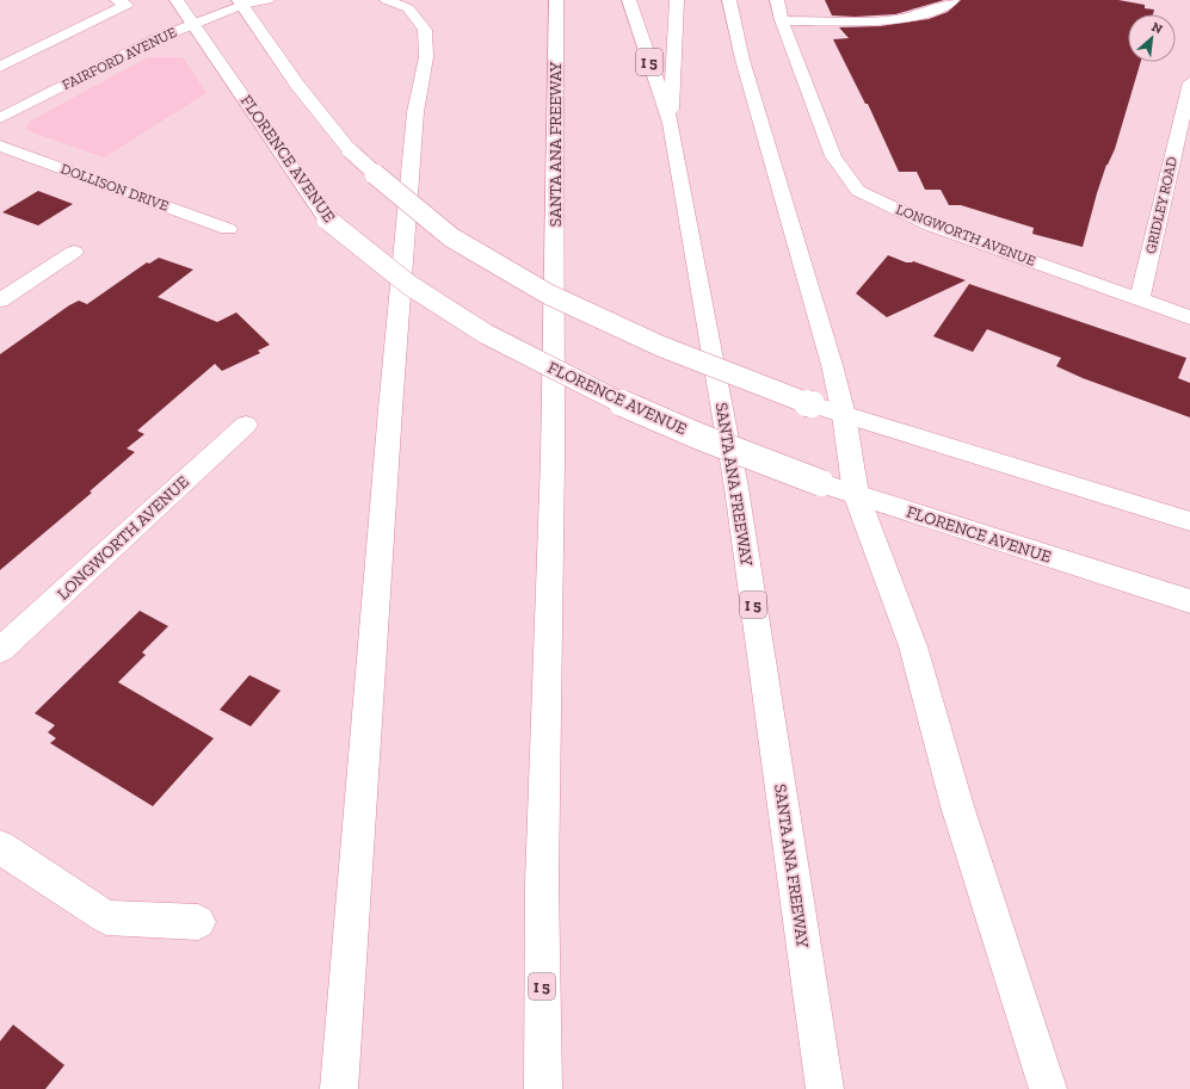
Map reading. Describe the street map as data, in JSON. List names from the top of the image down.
{
  "streets": {
    "main road": [
      "FAIRFORD AVENUE",
      "I 5",
      "SANTA ANA FREEWAY",
      "FLORENCE AVENUE",
      "DOLLISON DRIVE",
      "GRIDLEY ROAD",
      "LONGWORTH AVENUE"
    ]
  },
  "crossings": [
    ["FAIRFORD AVENUE", "FLORENCE AVENUE"],
    ["GRIDLEY ROAD", "LONGWORTH AVENUE"]
  ],
  "north": "top right"
}
